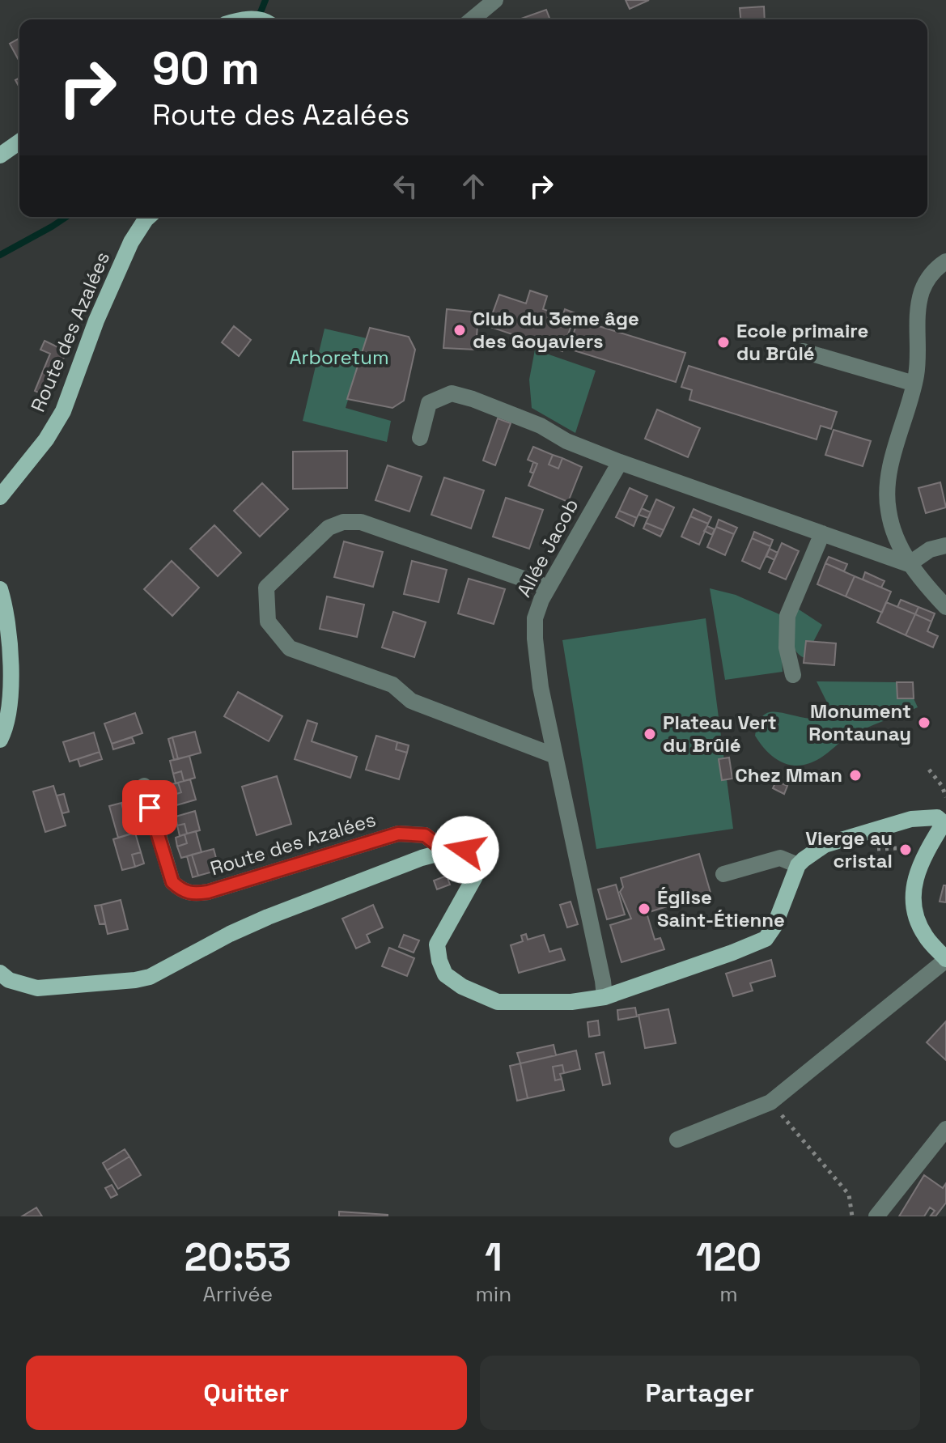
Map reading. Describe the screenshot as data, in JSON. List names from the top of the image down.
{
  "streets": {
    "main road": ["Route des Azalées"],
    "street": ["Allée Jacob"]
  },
  "crossings": [
    ["Route des Azalées", "Allée Jacob"]
  ],
  "parks": ["Arboretum"],
  "places": [
    "Club du 3eme âge des Goyaviers",
    "Ecole primaire du Brûlé",
    "Monument Rontaunay",
    "Plateau Vert du Brûlé",
    "Chez Mman",
    "Vierge au cristal",
    "Église Saint-Étienne"
  ],
  "page": {
    "turn": ["90 m", "Route des Azalées"],
    "eta": [
      "20:53",
      "Arrivée",
      "1",
      "min",
      "120",
      "m"
    ],
    "buttons": ["Quitter", "Partager"]
  }
}
